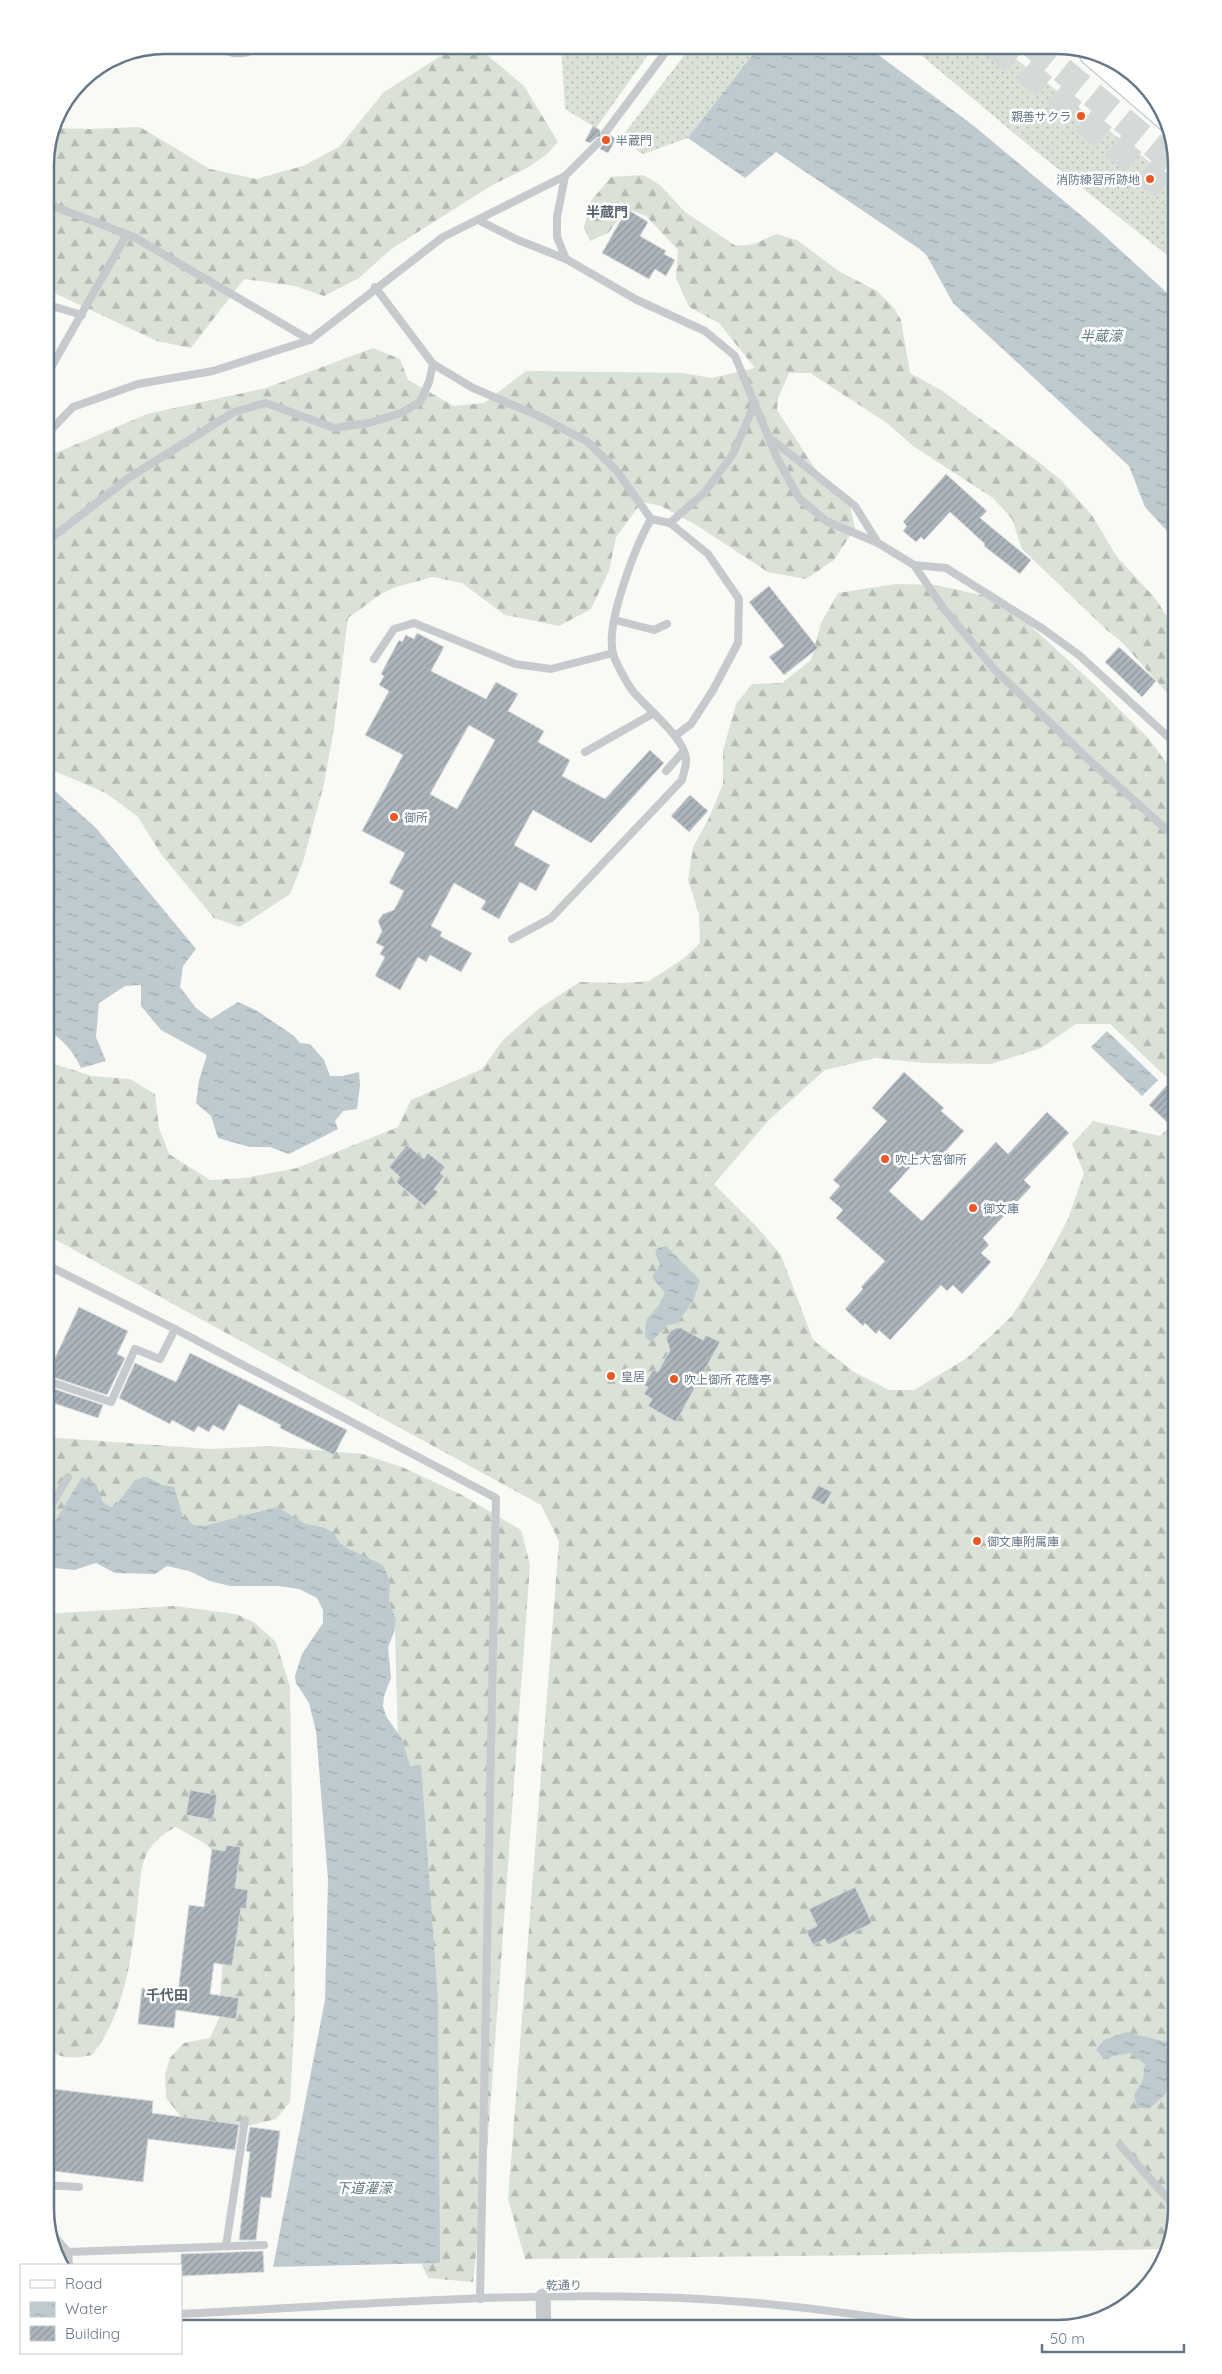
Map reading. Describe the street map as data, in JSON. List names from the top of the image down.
{
  "streets": {
    "lane": ["乾通り"]
  },
  "districts": ["半蔵門", "千代田"],
  "water": ["半蔵濠", "下道灌濠"],
  "places": [
    "親善サクラ",
    "半蔵門",
    "消防練習所跡地",
    "御所",
    "吹上大宮御所",
    "御文庫",
    "皇居",
    "吹上御所 花蔭亭",
    "御文庫附属庫"
  ],
  "legend": ["Road", "Water", "Building"],
  "scale_bar": "50 m"
}
